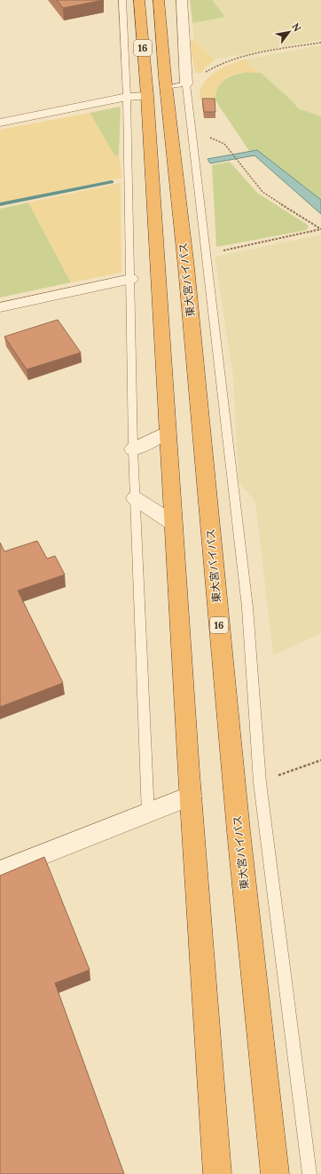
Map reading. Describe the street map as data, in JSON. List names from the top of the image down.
{
  "streets": {
    "highway": ["16", "東大宮バイパス"]
  },
  "north": "top right"
}
